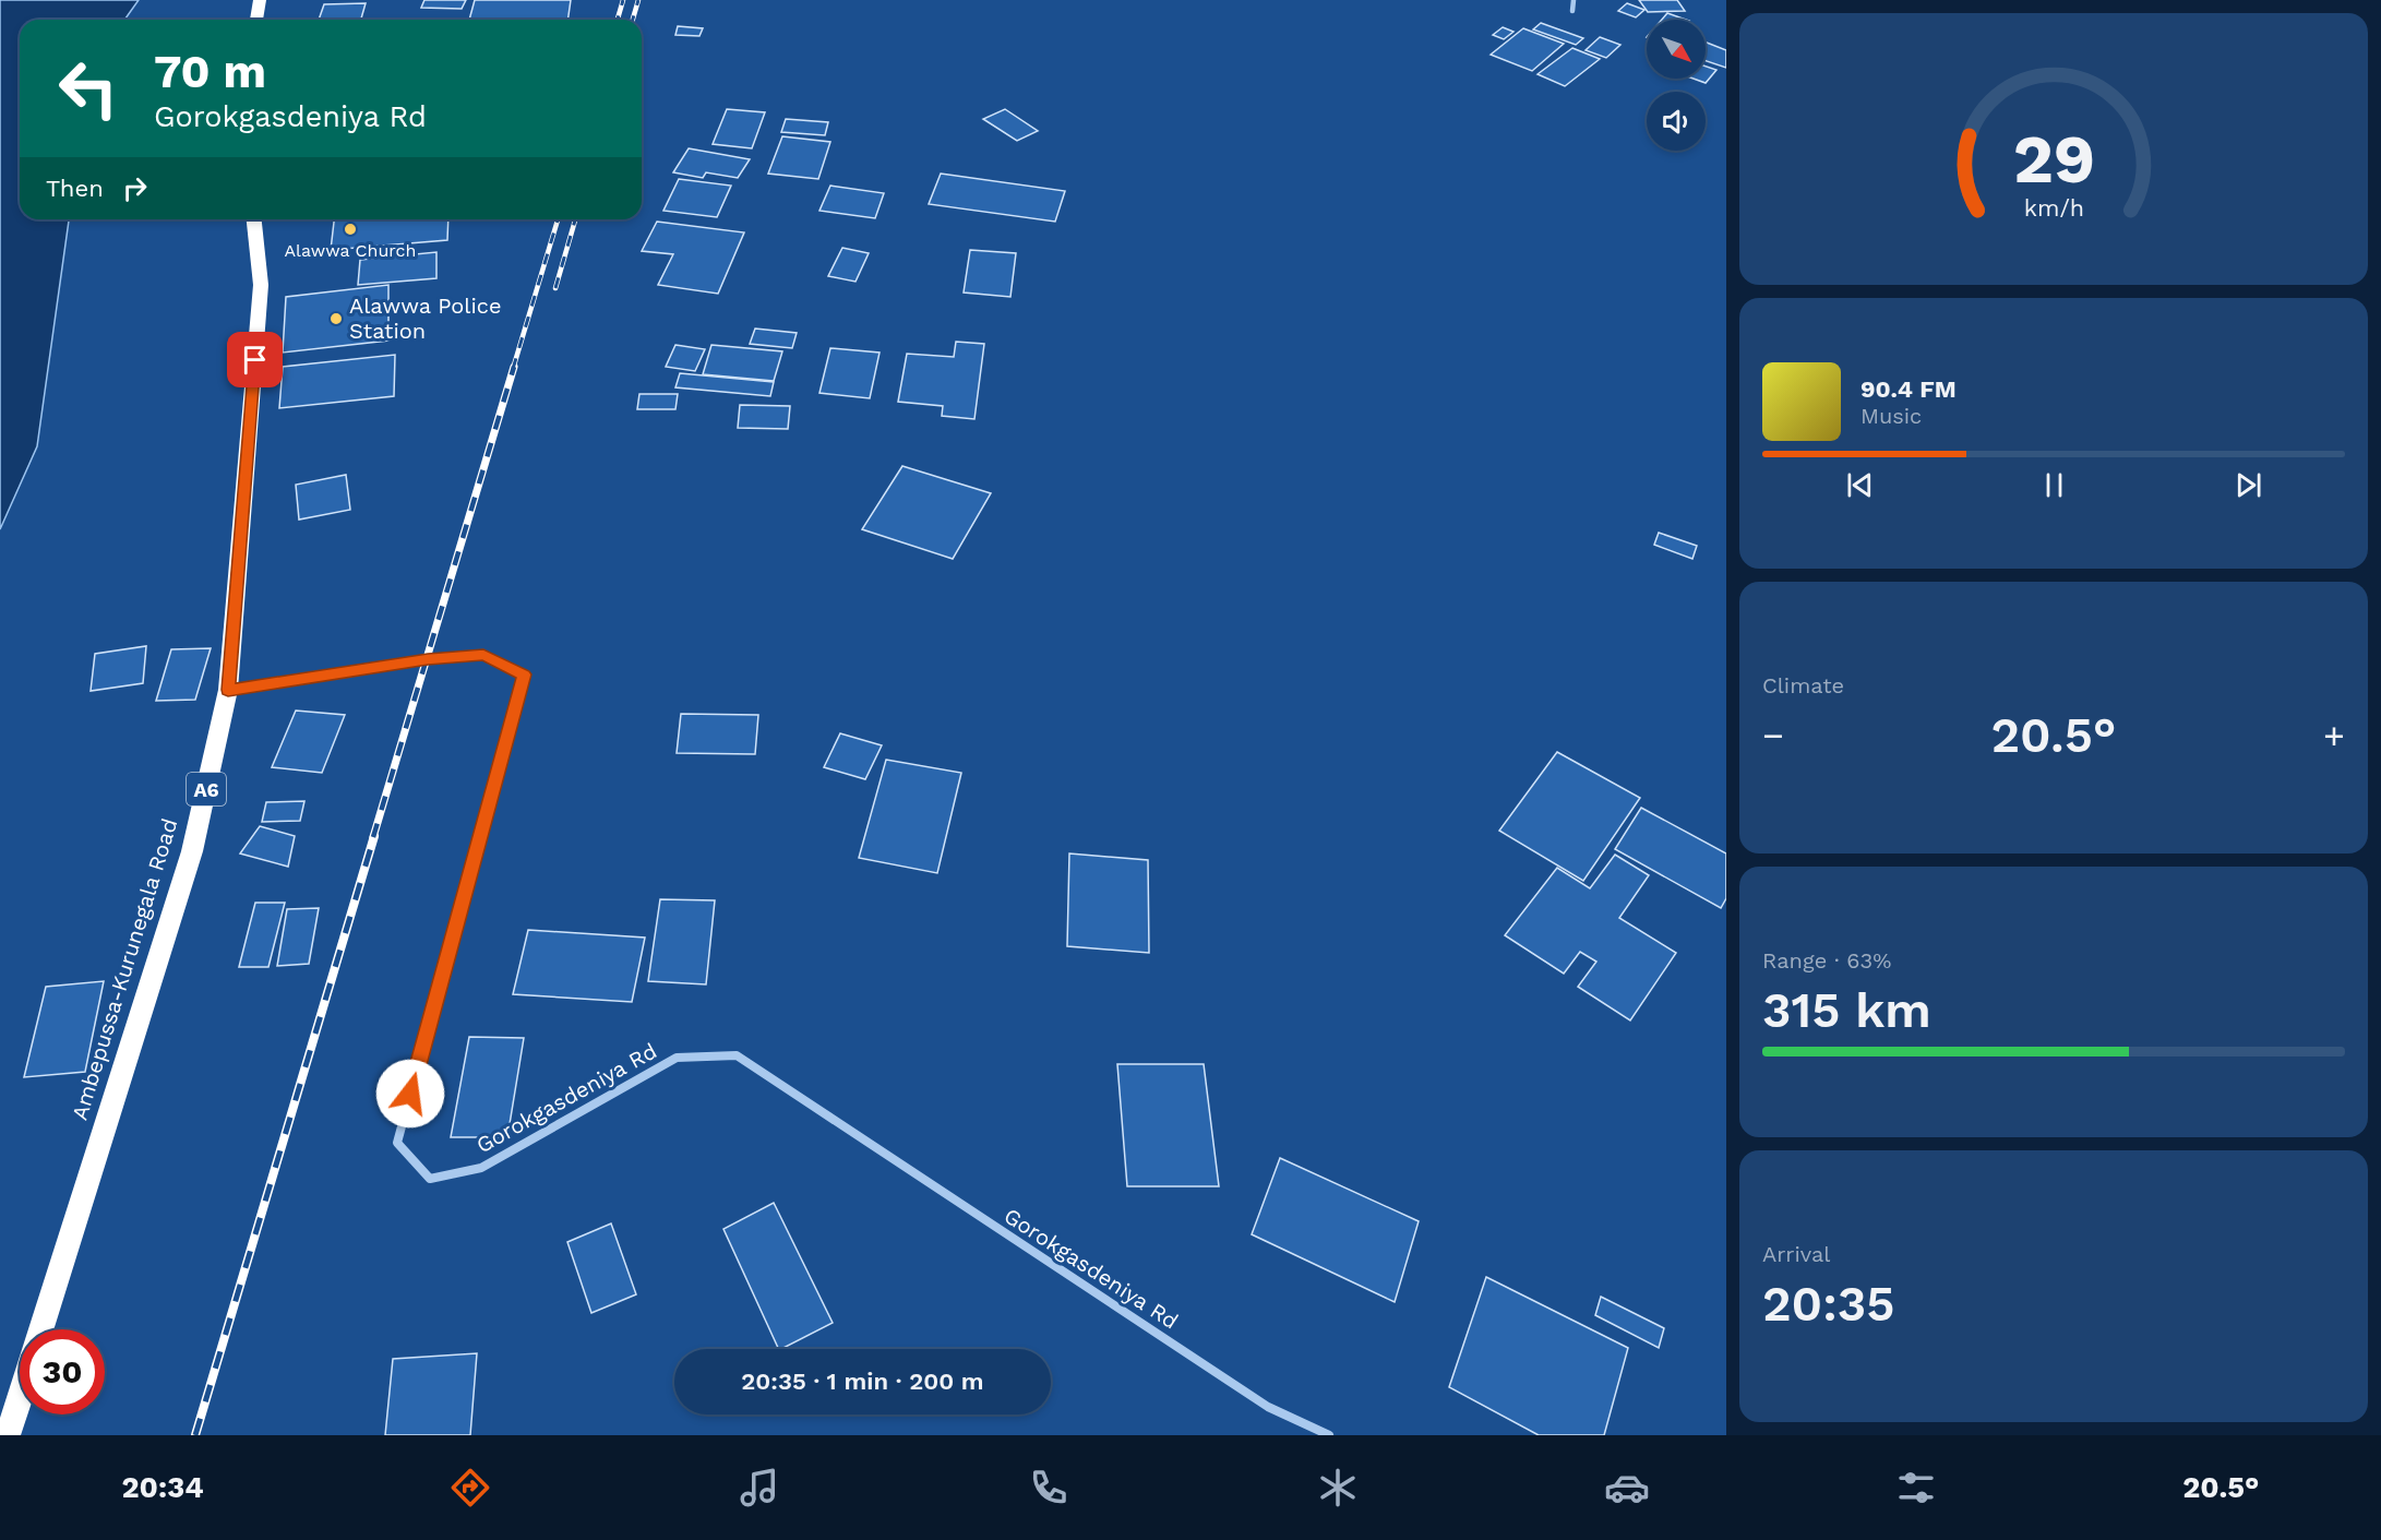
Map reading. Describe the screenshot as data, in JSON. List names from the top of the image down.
{
  "streets": {
    "highway": ["A6", "Ambepussa-Kurunegala Road"],
    "street": ["Gorokgasdeniya Rd"]
  },
  "crossings": [
    ["Ambepussa-Kurunegala Road", "Gorokgasdeniya Rd"]
  ],
  "places": ["Alawwa Church", "Alawwa Police Station"],
  "north": "bottom right",
  "page": {
    "turn": ["70 m", "Gorokgasdeniya Rd"],
    "then": "Then",
    "song": ["90.4 FM", "Music"],
    "tile": [
      "Climate",
      ["Range · 63%", "315 km"],
      ["Arrival", "20:35"]
    ],
    "heat": ["−", "20.5°", "+"],
    "limit": "30",
    "trip": "20:35 · 1 min · 200 m",
    "tabs": ["20:34", "20.5°"],
    "gauge": ["29", "km/h"]
  }
}
